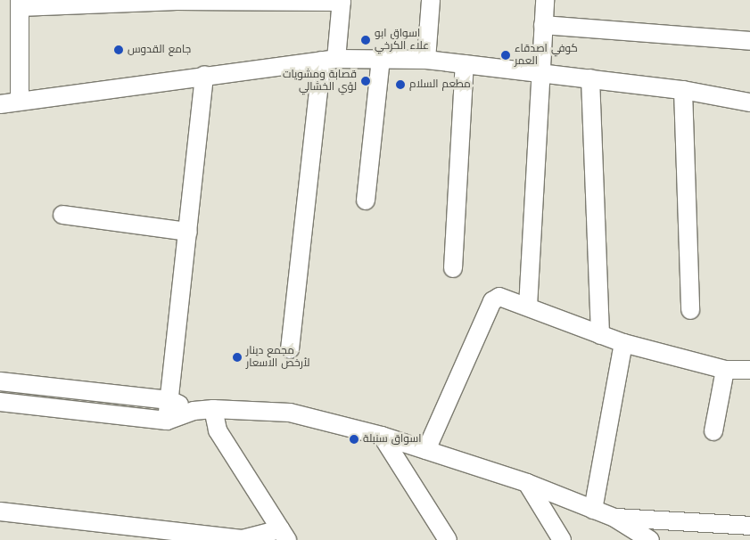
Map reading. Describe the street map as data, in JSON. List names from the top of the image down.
{
  "places": [
    "اسواق ابو علاء الكرخي",
    "جامع القدوس",
    "كوفي اصدقاء العمر",
    "قصابة ومشويات لؤي الخشالي",
    "مطعم السلام",
    "مجمع دينار لأرخص الاسعار",
    "اسواق سنبلة"
  ]
}
